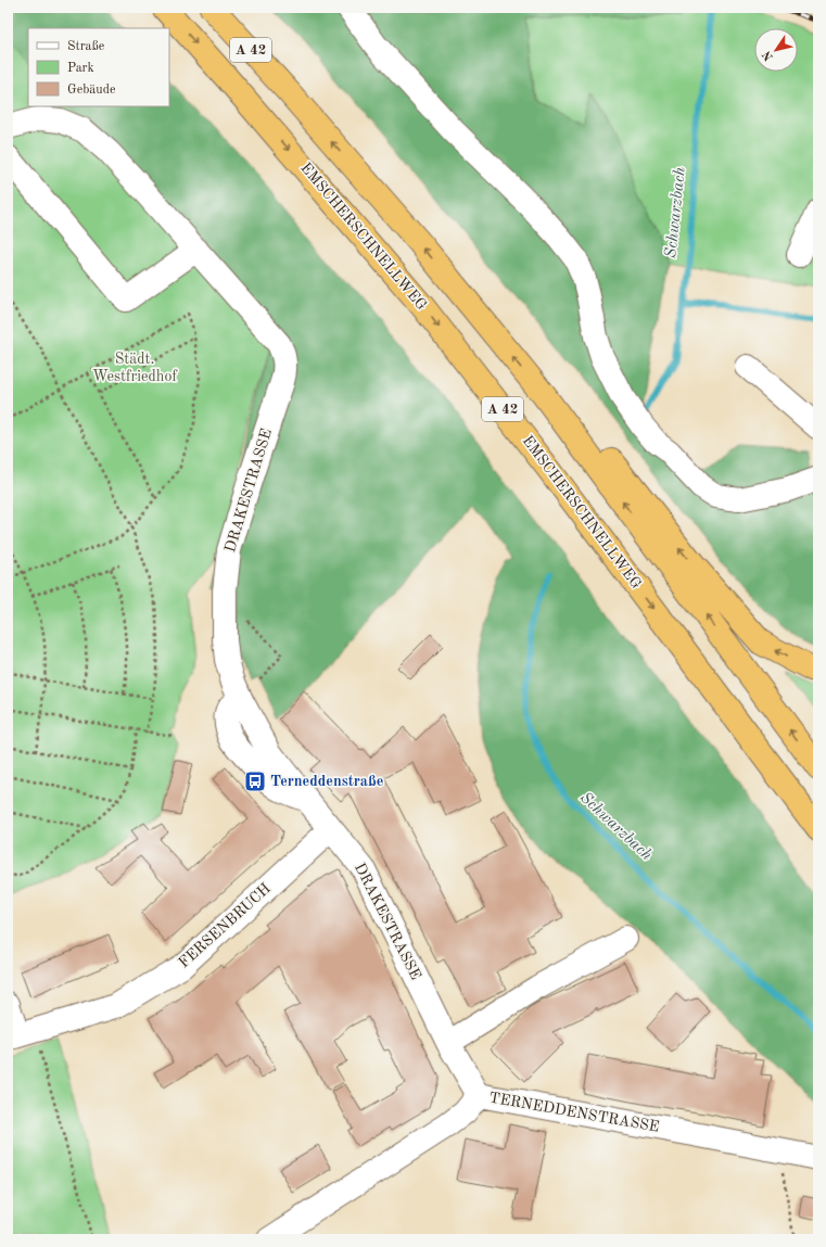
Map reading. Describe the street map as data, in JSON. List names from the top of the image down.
{
  "streets": {
    "highway": ["A 42", "EMSCHERSCHNELLWEG"],
    "street": ["DRAKESTRASSE", "FERSENBRUCH", "TERNEDDENSTRASSE"]
  },
  "crossings": [
    ["DRAKESTRASSE", "FERSENBRUCH"],
    ["DRAKESTRASSE", "TERNEDDENSTRASSE"]
  ],
  "water": ["Schwarzbach"],
  "parks": ["Städt. Westfriedhof"],
  "places": {
    "bus stop": ["Terneddenstraße"]
  },
  "legend": ["Straße", "Park", "Gebäude"],
  "north": "bottom left"
}
